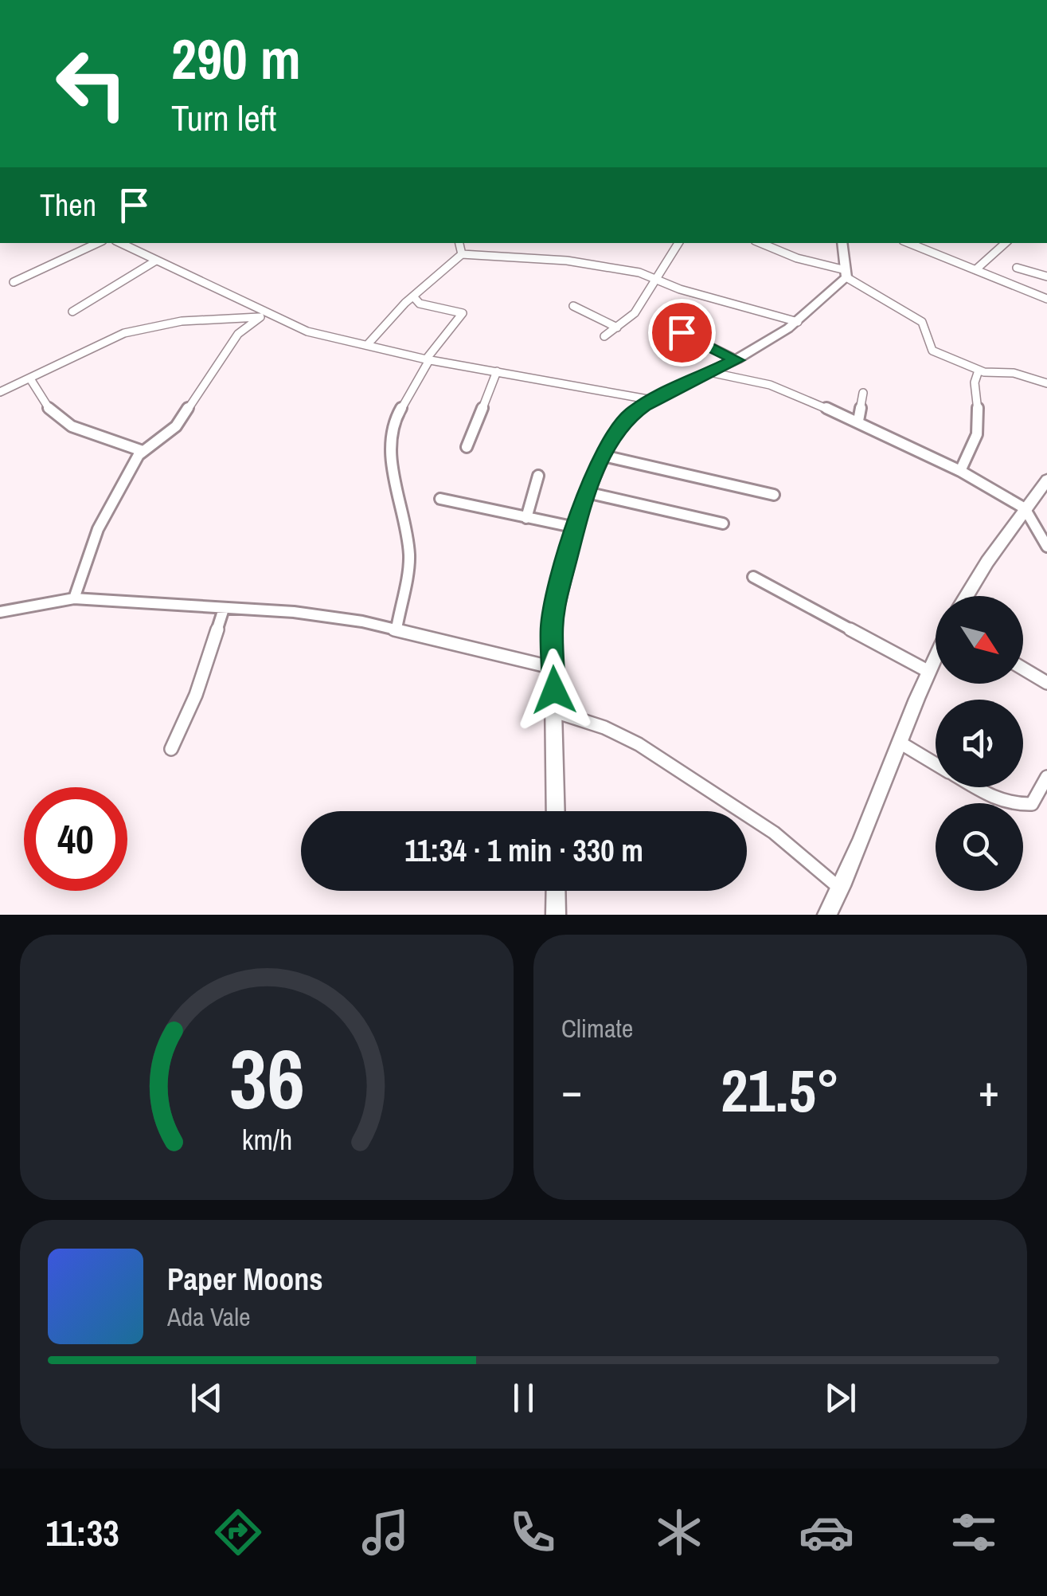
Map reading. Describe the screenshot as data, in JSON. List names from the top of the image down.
{
  "north": "bottom right",
  "page": {
    "turn": ["290 m", "Turn left"],
    "then": "Then",
    "limit": "40",
    "trip": "11:34 · 1 min · 330 m",
    "tile": "Climate",
    "heat": ["−", "21.5°", "+"],
    "song": ["Paper Moons", "Ada Vale"],
    "tabs": "11:33",
    "gauge": ["36", "km/h"]
  }
}
